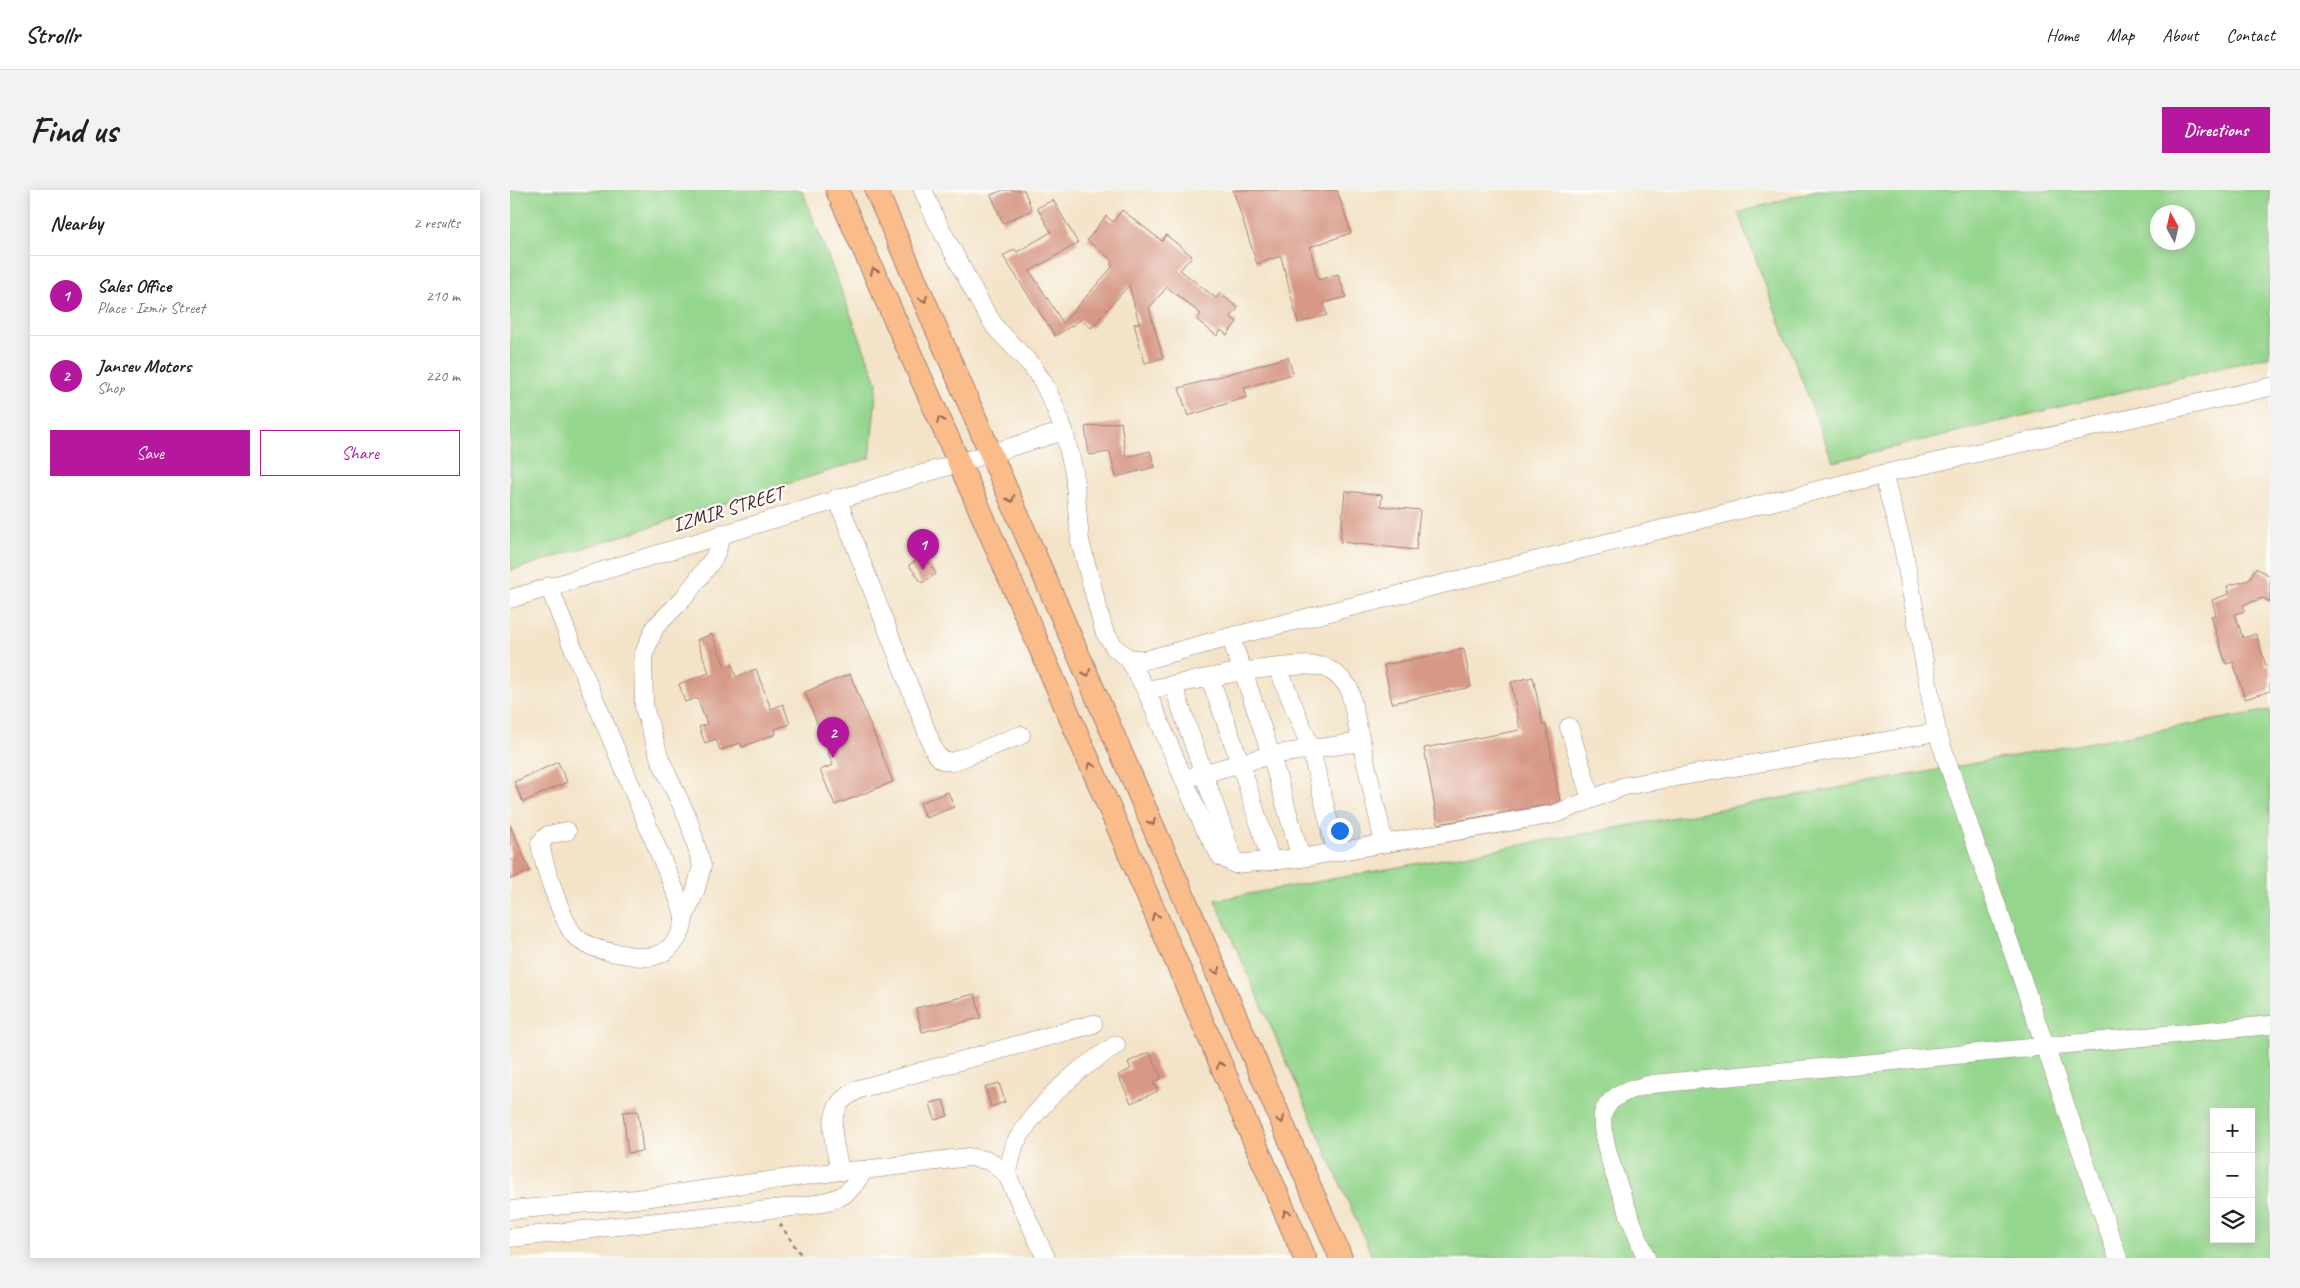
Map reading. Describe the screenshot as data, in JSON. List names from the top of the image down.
{
  "streets": {
    "street": ["IZMIR STREET"]
  },
  "north": "top",
  "page": {
    "header": "Strollr",
    "nav": [
      "Home",
      "Map",
      "About",
      "Contact"
    ],
    "buttons": [
      "Directions",
      ["Save", "Share"]
    ],
    "title": "Find us",
    "heading": ["Nearby", "2 results"],
    "list": [
      {
        "mark": "1",
        "name": "Sales Office",
        "note": "Place · Izmir Street",
        "value": "210 m"
      },
      {
        "mark": "2",
        "name": "Jansev Motors",
        "note": "Shop",
        "value": "220 m"
      }
    ],
    "pins": ["1", "2"],
    "map_buttons": ["+", "−"]
  }
}
